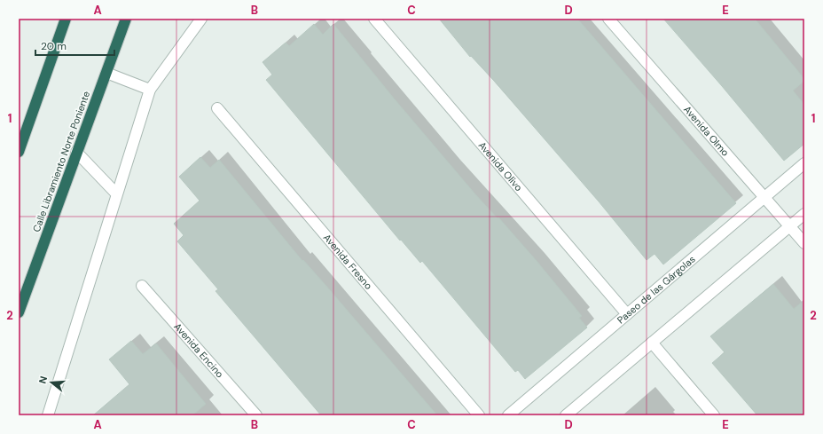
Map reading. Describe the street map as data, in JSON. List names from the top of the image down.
{
  "streets": {
    "highway": ["Calle Libramiento Norte Poniente"],
    "street": [
      "Avenida Olmo",
      "Avenida Olivo",
      "Avenida Fresno",
      "Paseo de las Gárgolas",
      "Avenida Encino"
    ]
  },
  "crossings": [
    ["Avenida Olmo", "Paseo de las Gárgolas"],
    ["Avenida Olivo", "Paseo de las Gárgolas"]
  ],
  "scale_bar": "20 m",
  "north": "left",
  "grid": {
    "columns": [
      "A",
      "B",
      "C",
      "D",
      "E"
    ],
    "rows": ["1", "2"]
  }
}
